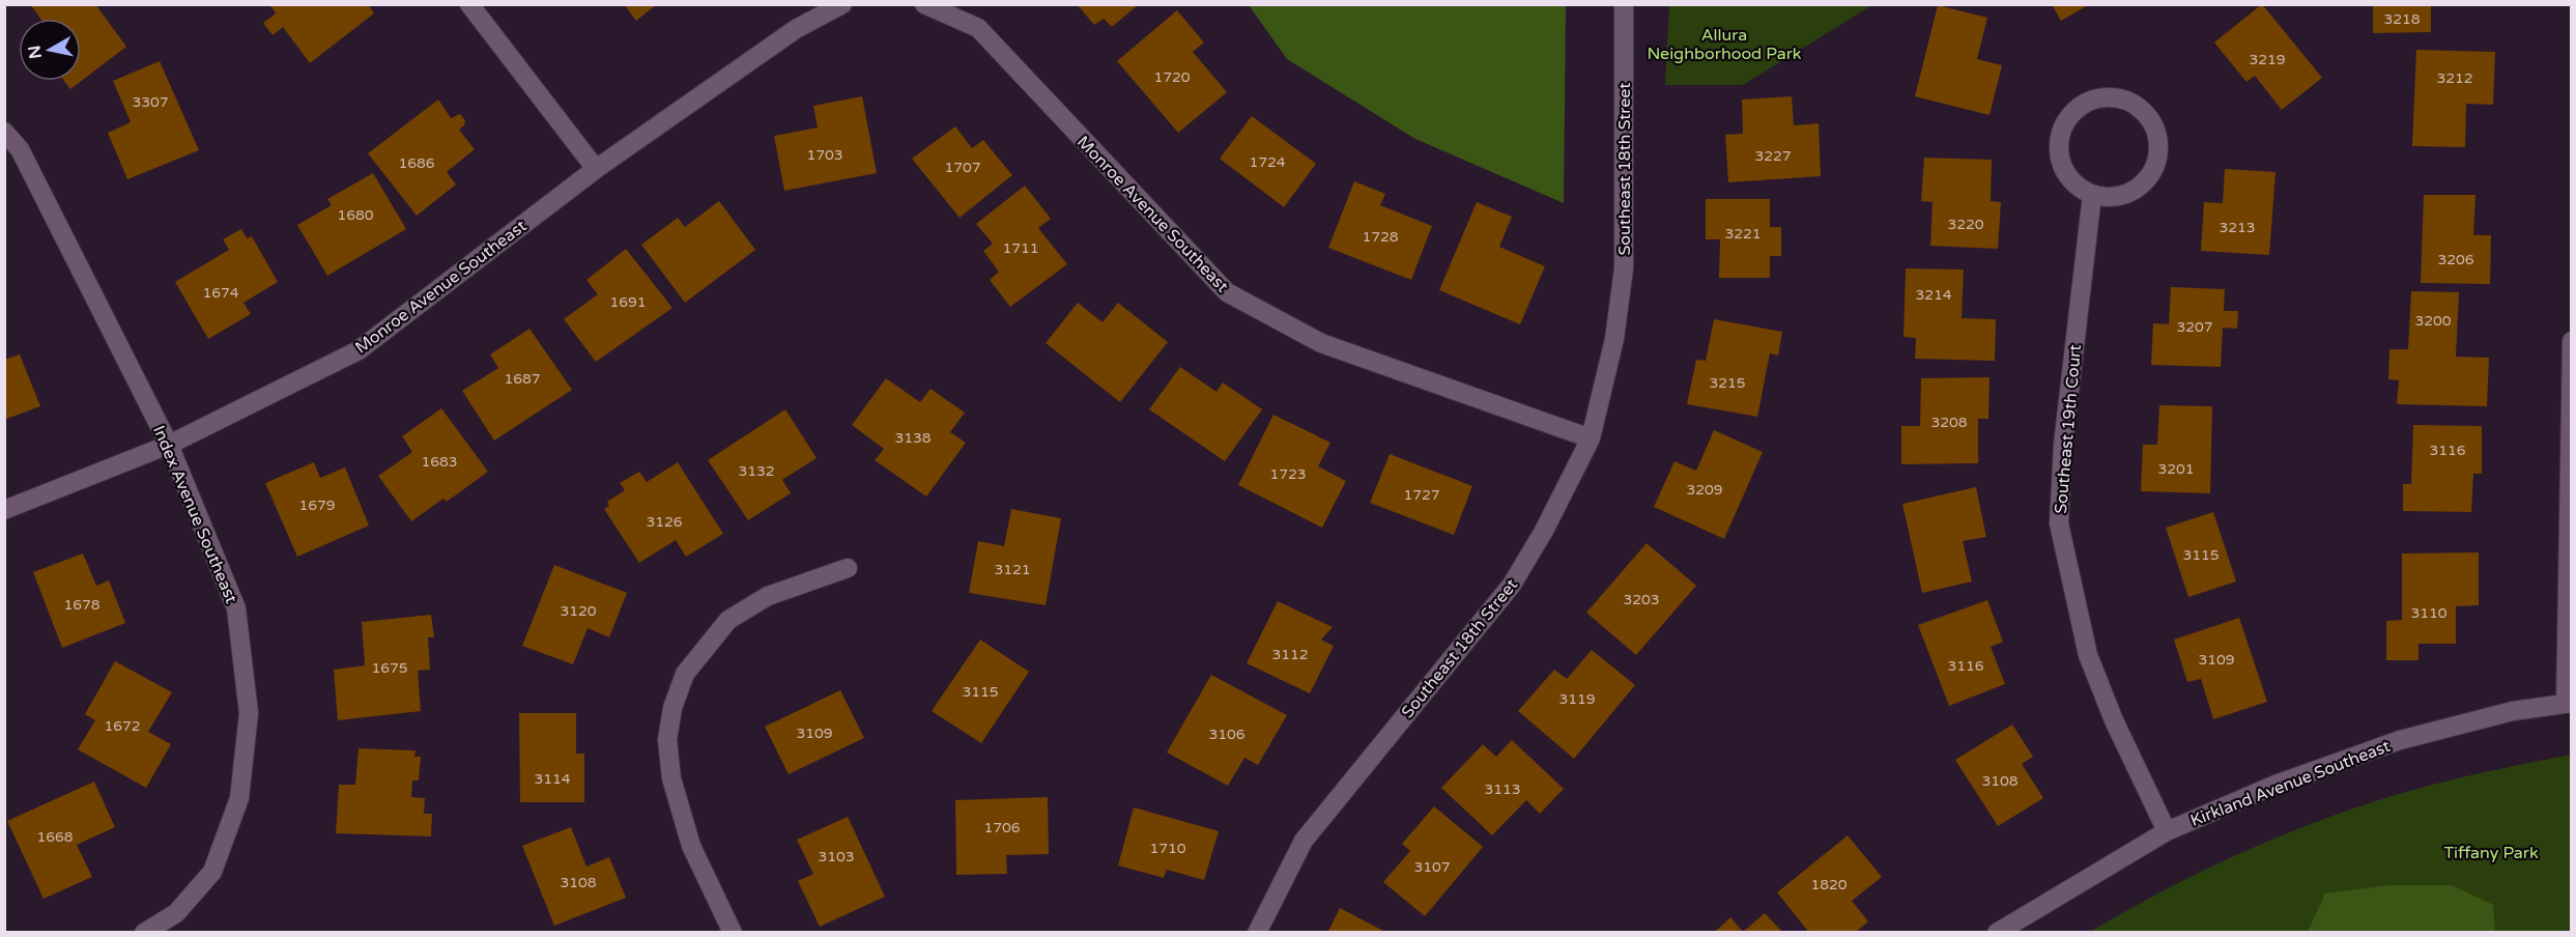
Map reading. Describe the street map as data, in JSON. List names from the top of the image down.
{
  "streets": {
    "street": [
      "Southeast 18th Street",
      "Monroe Avenue Southeast",
      "Southeast 19th Court",
      "Index Avenue Southeast",
      "Kirkland Avenue Southeast"
    ]
  },
  "crossings": [
    ["Southeast 18th Street", "Monroe Avenue Southeast"],
    ["Monroe Avenue Southeast", "Index Avenue Southeast"],
    ["Southeast 19th Court", "Kirkland Avenue Southeast"]
  ],
  "parks": ["Allura Neighborhood Park", "Tiffany Park"],
  "house_numbers": [
    "3218",
    "3219",
    "1720",
    "3212",
    "3307",
    "1703",
    "3227",
    "1724",
    "1686",
    "1707",
    "1680",
    "3220",
    "3213",
    "3221",
    "1728",
    "1711",
    "3206",
    "1674",
    "3214",
    "1691",
    "3200",
    "3207",
    "1687",
    "3215",
    "3208",
    "3138",
    "3116",
    "1683",
    "3201",
    "3132",
    "1723",
    "3209",
    "1727",
    "1679",
    "3126",
    "3115",
    "3121",
    "3203",
    "1678",
    "3120",
    "3110",
    "3112",
    "3109",
    "3116",
    "1675",
    "3115",
    "3119",
    "1672",
    "3109",
    "3106",
    "3114",
    "3108",
    "3113",
    "1706",
    "1668",
    "1710",
    "3103",
    "3107",
    "3108",
    "1820"
  ],
  "north": "left"
}
